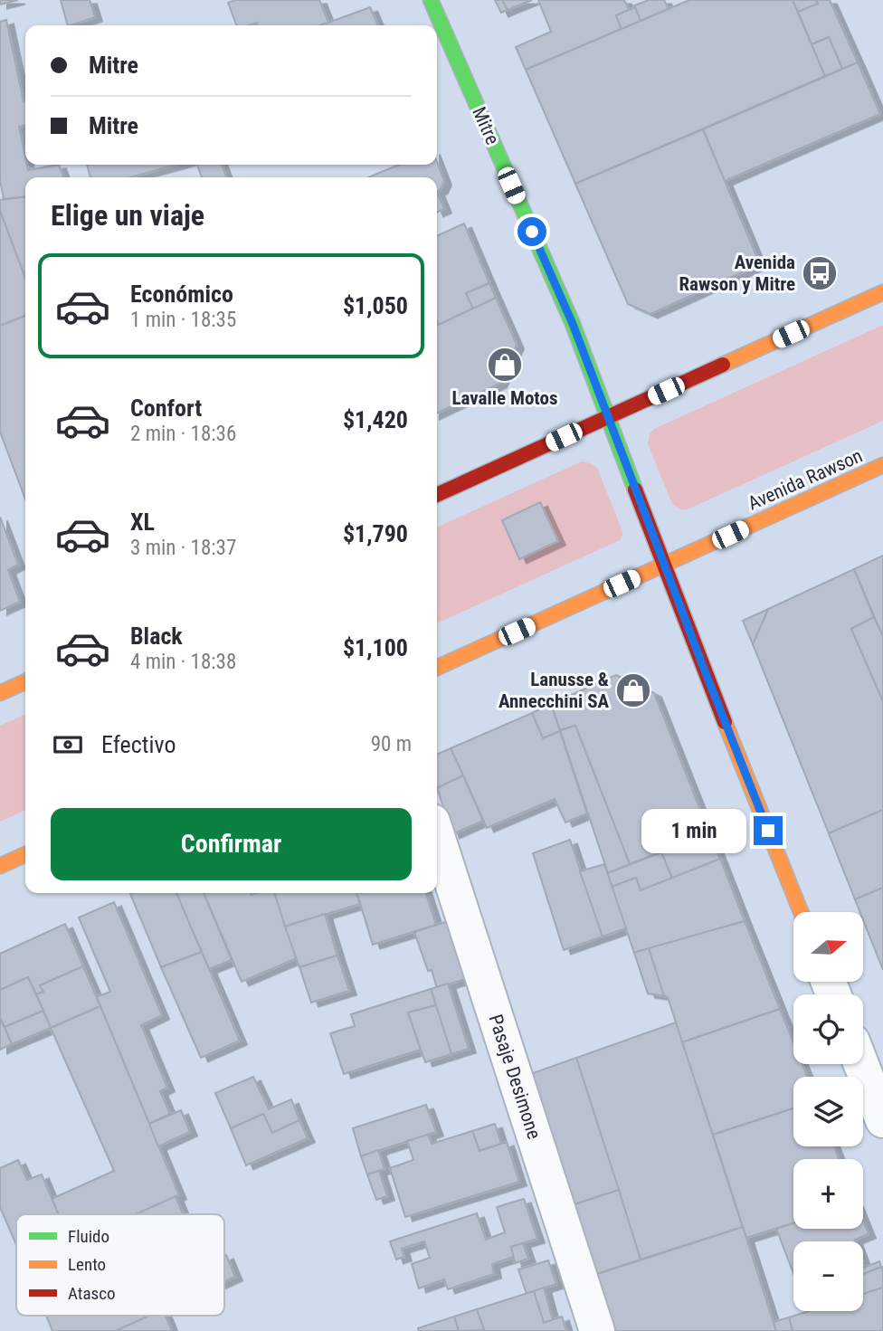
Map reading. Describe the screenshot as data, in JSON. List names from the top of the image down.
{
  "streets": {
    "main road": ["Mitre", "Avenida Rawson"],
    "street": ["Pasaje Desimone"]
  },
  "crossings": [
    ["Mitre", "Avenida Rawson"]
  ],
  "places": {
    "bus stop": ["Avenida Rawson y Mitre"],
    "shop": ["Lavalle Motos", "Lanusse & Annecchini SA"]
  },
  "legend": ["Fluido", "Lento", "Atasco"],
  "north": "right",
  "page": {
    "banner": ["Mitre", "Mitre"],
    "heading": "Elige un viaje",
    "list": [
      {
        "name": "Económico",
        "note": "1 min · 18:35",
        "value": "$1,050"
      },
      {
        "name": "Confort",
        "note": "2 min · 18:36",
        "value": "$1,420"
      },
      {
        "name": "XL",
        "note": "3 min · 18:37",
        "value": "$1,790"
      },
      {
        "name": "Black",
        "note": "4 min · 18:38",
        "value": "$1,100"
      }
    ],
    "pay": ["Efectivo", "90 m"],
    "buttons": "Confirmar",
    "bubble": "1 min",
    "map_buttons": ["+", "−"]
  }
}
